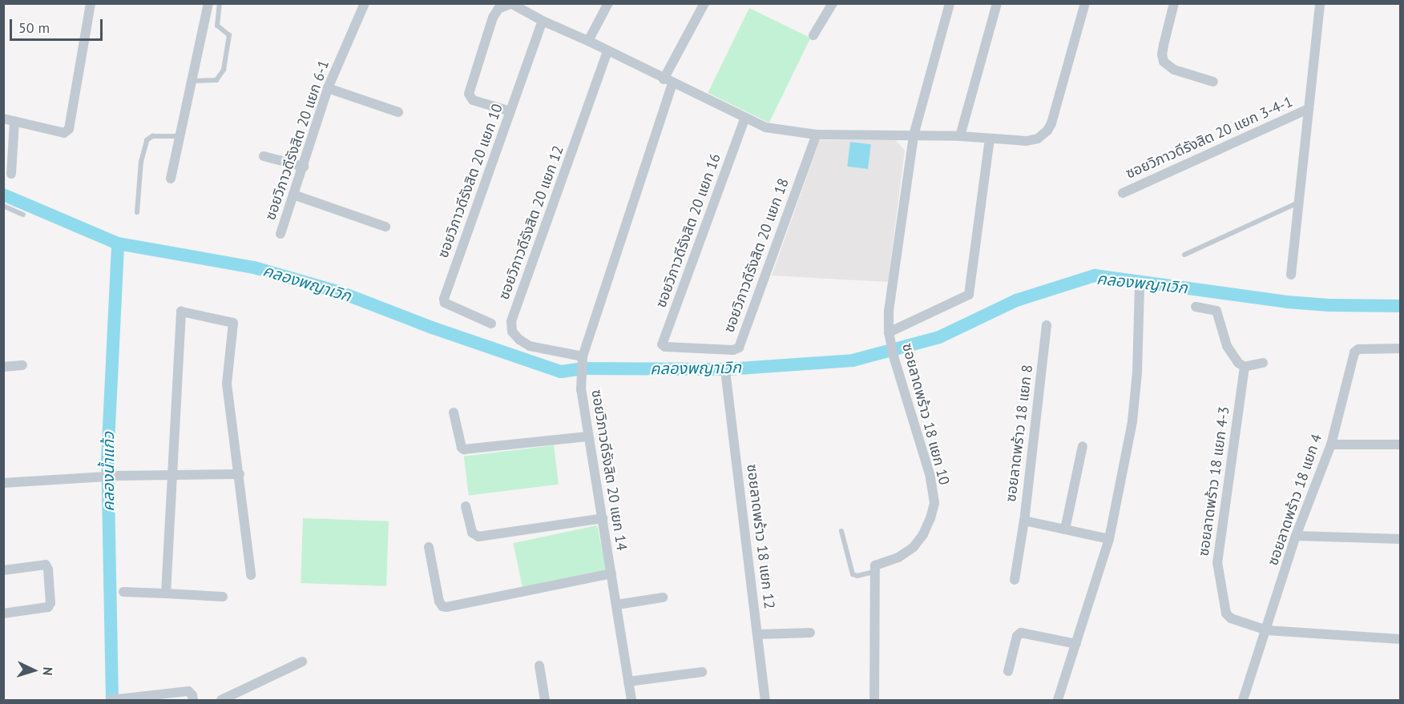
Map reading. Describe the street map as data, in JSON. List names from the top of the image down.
{
  "streets": {
    "street": [
      "ซอยวิภาวดีรังสิต 20 แยก 3-4-1",
      "ซอยวิภาวดีรังสิต 20 แยก 6-1",
      "ซอยวิภาวดีรังสิต 20 แยก 10",
      "ซอยวิภาวดีรังสิต 20 แยก 12",
      "ซอยวิภาวดีรังสิต 20 แยก 16",
      "ซอยวิภาวดีรังสิต 20 แยก 18",
      "ซอยลาดพร้าว 18 แยก 10",
      "ซอยลาดพร้าว 18 แยก 8",
      "ซอยวิภาวดีรังสิต 20 แยก 14",
      "ซอยลาดพร้าว 18 แยก 4-3",
      "ซอยลาดพร้าว 18 แยก 4",
      "ซอยลาดพร้าว 18 แยก 12"
    ]
  },
  "crossings": [
    ["ซอยวิภาวดีรังสิต 20 แยก 12", "ซอยวิภาวดีรังสิต 20 แยก 14"],
    ["ซอยวิภาวดีรังสิต 20 แยก 16", "ซอยวิภาวดีรังสิต 20 แยก 18"],
    ["ซอยลาดพร้าว 18 แยก 4-3", "ซอยลาดพร้าว 18 แยก 4"]
  ],
  "water": ["คลองพญาเวิก", "คลองน้ำแก้ว"],
  "scale_bar": "50 m",
  "north": "right"
}
